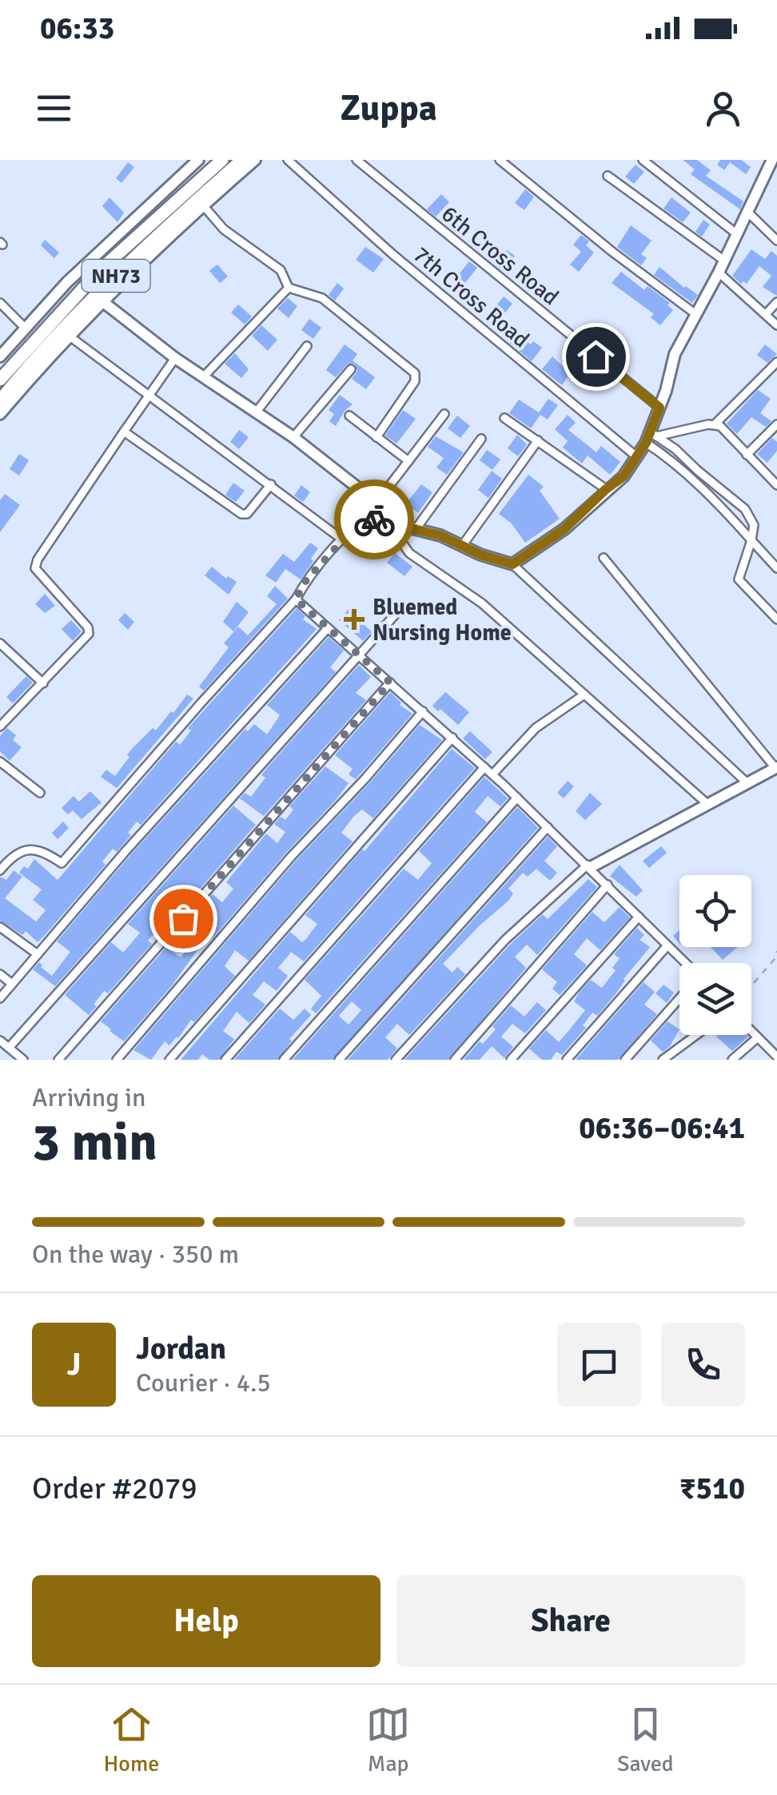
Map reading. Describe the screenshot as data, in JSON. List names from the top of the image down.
{
  "streets": {
    "highway": ["NH73"],
    "street": ["6th Cross Road", "7th Cross Road"]
  },
  "places": {
    "health": ["Bluemed Nursing Home"]
  },
  "page": {
    "status": "06:33",
    "header": "Zuppa",
    "heading": ["3 min", "Arriving in", "06:36–06:41"],
    "panel": [
      "Jordan",
      "Courier · 4.5",
      "Order #2079",
      "₹510"
    ],
    "bar": "On the way · 350 m",
    "round": "J",
    "buttons": ["Help", "Share"],
    "tabs": ["Home", "Map", "Saved"]
  }
}
